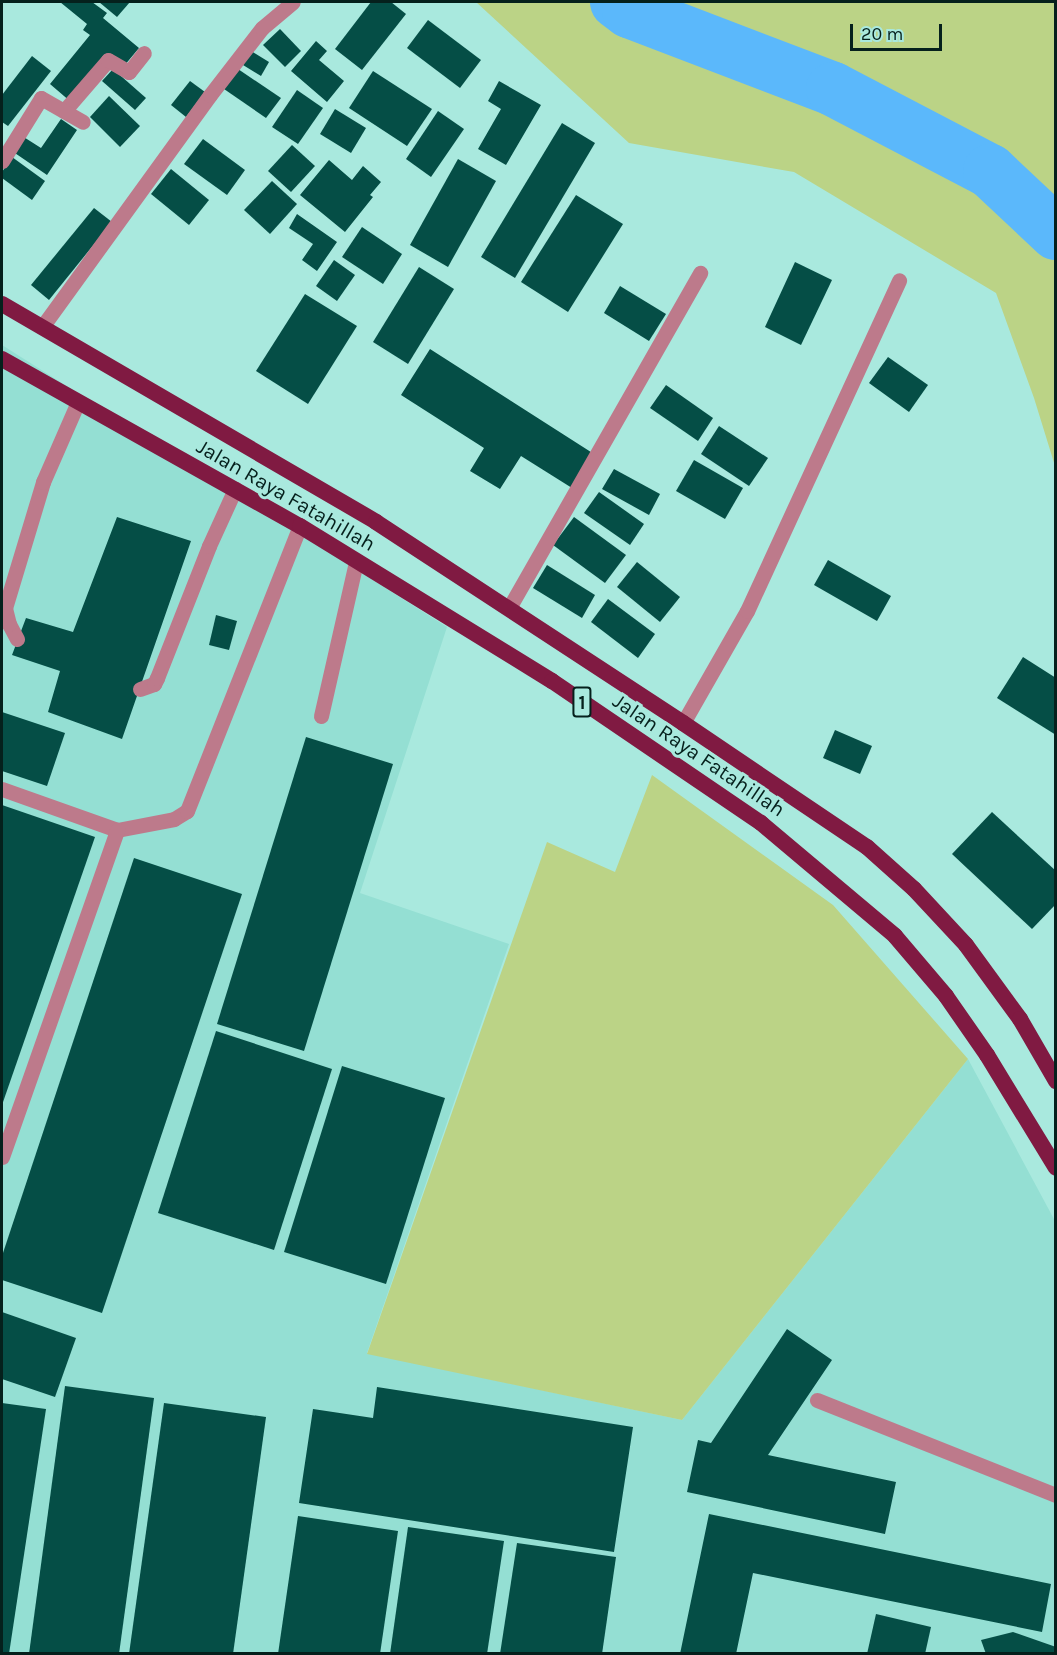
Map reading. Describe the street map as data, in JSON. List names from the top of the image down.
{
  "streets": {
    "highway": ["Jalan Raya Fatahillah", "1"]
  },
  "scale_bar": "20 m"
}
